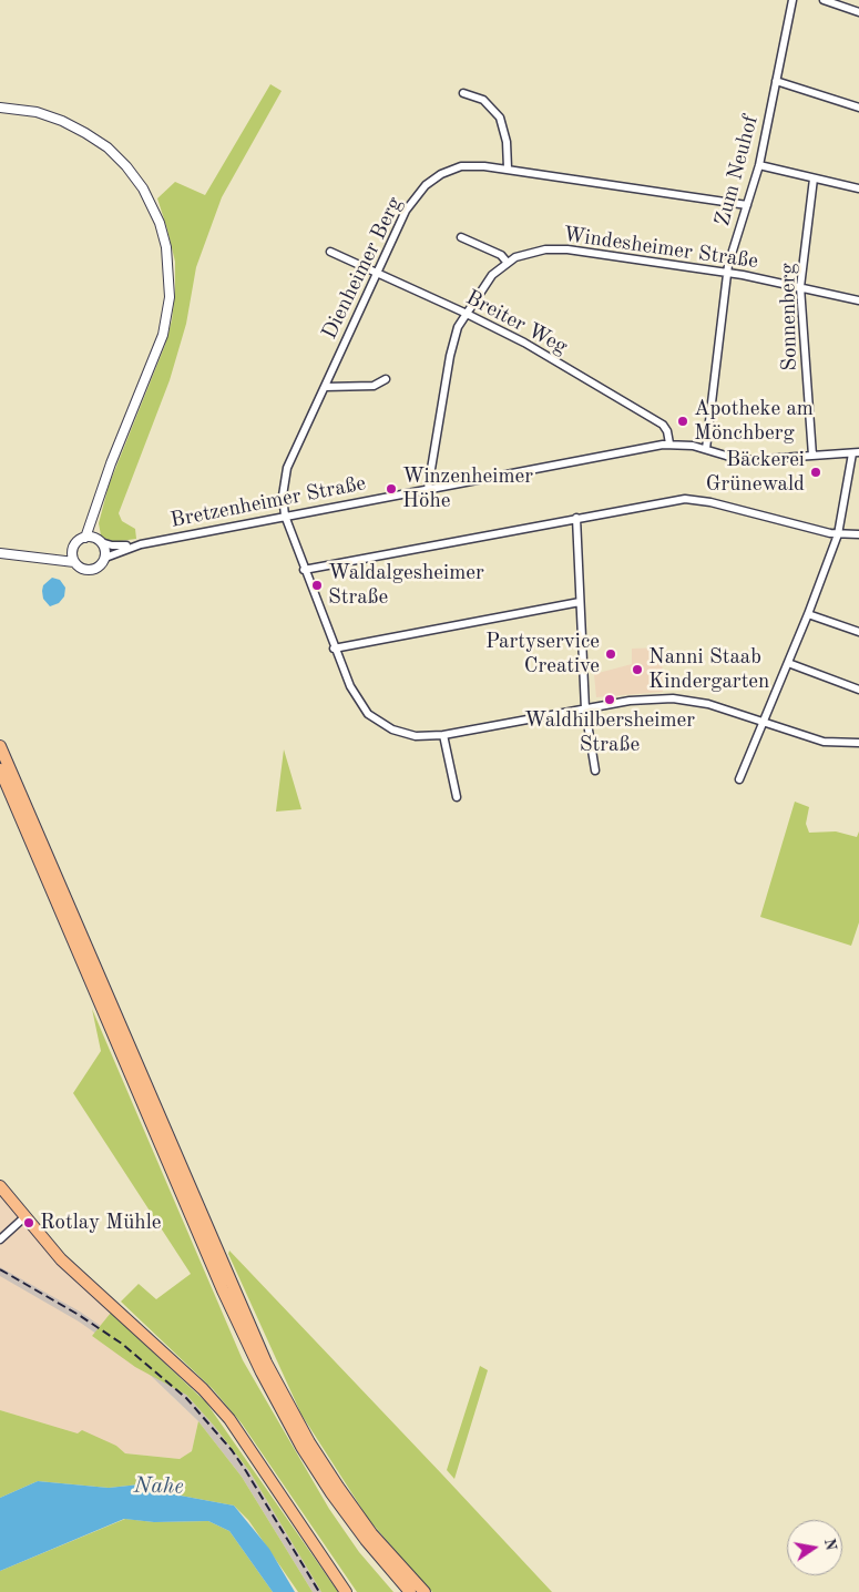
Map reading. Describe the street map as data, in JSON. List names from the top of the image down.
{
  "streets": {
    "street": [
      "Zum Neuhof",
      "Windesheimer Straße",
      "Dienheimer Berg",
      "Sonnenberg",
      "Breiter Weg",
      "Bretzenheimer Straße"
    ]
  },
  "crossings": [
    ["Zum Neuhof", "Windesheimer Straße"],
    ["Zum Neuhof", "Dienheimer Berg"],
    ["Zum Neuhof", "Bretzenheimer Straße"],
    ["Windesheimer Straße", "Sonnenberg"],
    ["Windesheimer Straße", "Breiter Weg"],
    ["Windesheimer Straße", "Bretzenheimer Straße"],
    ["Dienheimer Berg", "Breiter Weg"],
    ["Dienheimer Berg", "Bretzenheimer Straße"],
    ["Sonnenberg", "Bretzenheimer Straße"],
    ["Breiter Weg", "Bretzenheimer Straße"]
  ],
  "water": ["Nahe"],
  "places": [
    "Apotheke am Mönchberg",
    "Bäckerei Grünewald",
    "Winzenheimer Höhe",
    "Waldalgesheimer Straße",
    "Partyservice Creative",
    "Nanni Staab Kindergarten",
    "Waldhilbersheimer Straße",
    "Rotlay Mühle"
  ],
  "north": "right"
}
